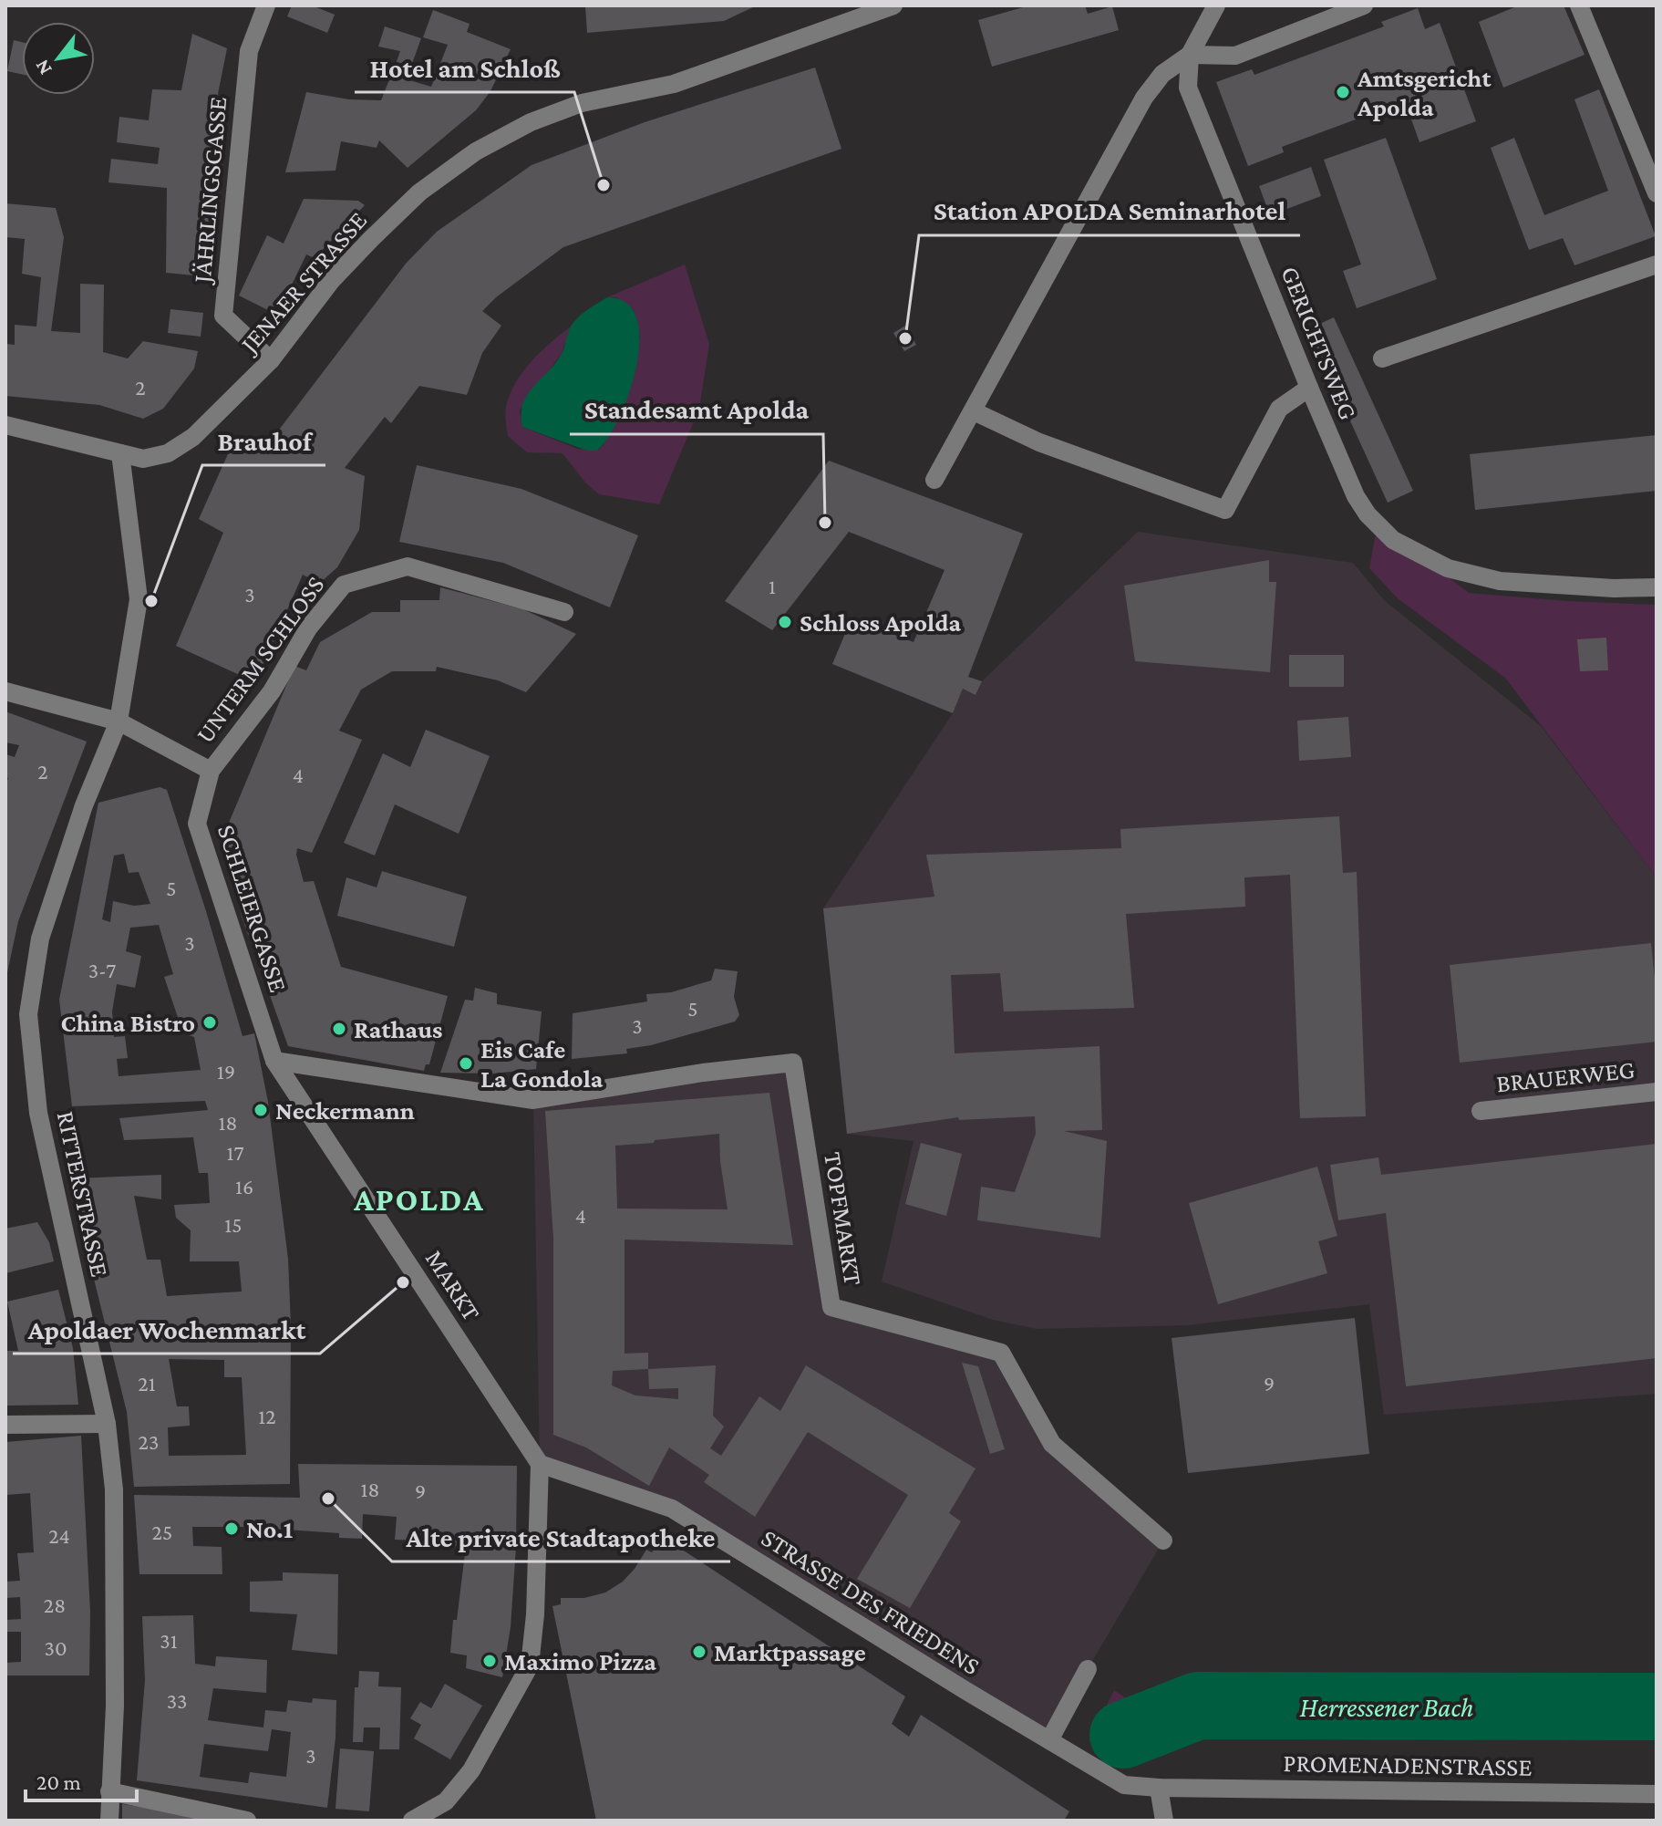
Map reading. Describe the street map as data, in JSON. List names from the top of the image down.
{
  "streets": {
    "street": [
      "JÄHRLINGSGASSE",
      "JENAER STRASSE",
      "GERICHTSWEG",
      "UNTERM SCHLOSS",
      "SCHLEIERGASSE",
      "BRAUERWEG",
      "RITTERSTRASSE",
      "TOPFMARKT",
      "MARKT",
      "STRASSE DES FRIEDENS",
      "PROMENADENSTRASSE"
    ]
  },
  "crossings": [
    ["JÄHRLINGSGASSE", "JENAER STRASSE"],
    ["JENAER STRASSE", "RITTERSTRASSE"],
    ["UNTERM SCHLOSS", "SCHLEIERGASSE"],
    ["SCHLEIERGASSE", "TOPFMARKT"],
    ["SCHLEIERGASSE", "MARKT"],
    ["TOPFMARKT", "MARKT"],
    ["MARKT", "STRASSE DES FRIEDENS"],
    ["STRASSE DES FRIEDENS", "PROMENADENSTRASSE"]
  ],
  "districts": ["APOLDA"],
  "water": ["Herressener Bach"],
  "places": [
    "Amtsgericht Apolda",
    "Hotel am Schloß",
    "Station APOLDA Seminarhotel",
    "Standesamt Apolda",
    "Brauhof",
    "Schloss Apolda",
    "China Bistro",
    "Rathaus",
    "Eis Cafe La Gondola",
    "Neckermann",
    "Apoldaer Wochenmarkt",
    "Alte private Stadtapotheke",
    "No.1",
    "Marktpassage",
    "Maximo Pizza"
  ],
  "house_numbers": [
    "2",
    "1",
    "3",
    "2",
    "4",
    "5",
    "3",
    "3-7",
    "5",
    "3",
    "19",
    "18",
    "17",
    "16",
    "4",
    "15",
    "21",
    "9",
    "12",
    "23",
    "18",
    "9",
    "25",
    "24",
    "28",
    "31",
    "30",
    "33",
    "3"
  ],
  "scale_bar": "20 m",
  "north": "bottom left"
}
